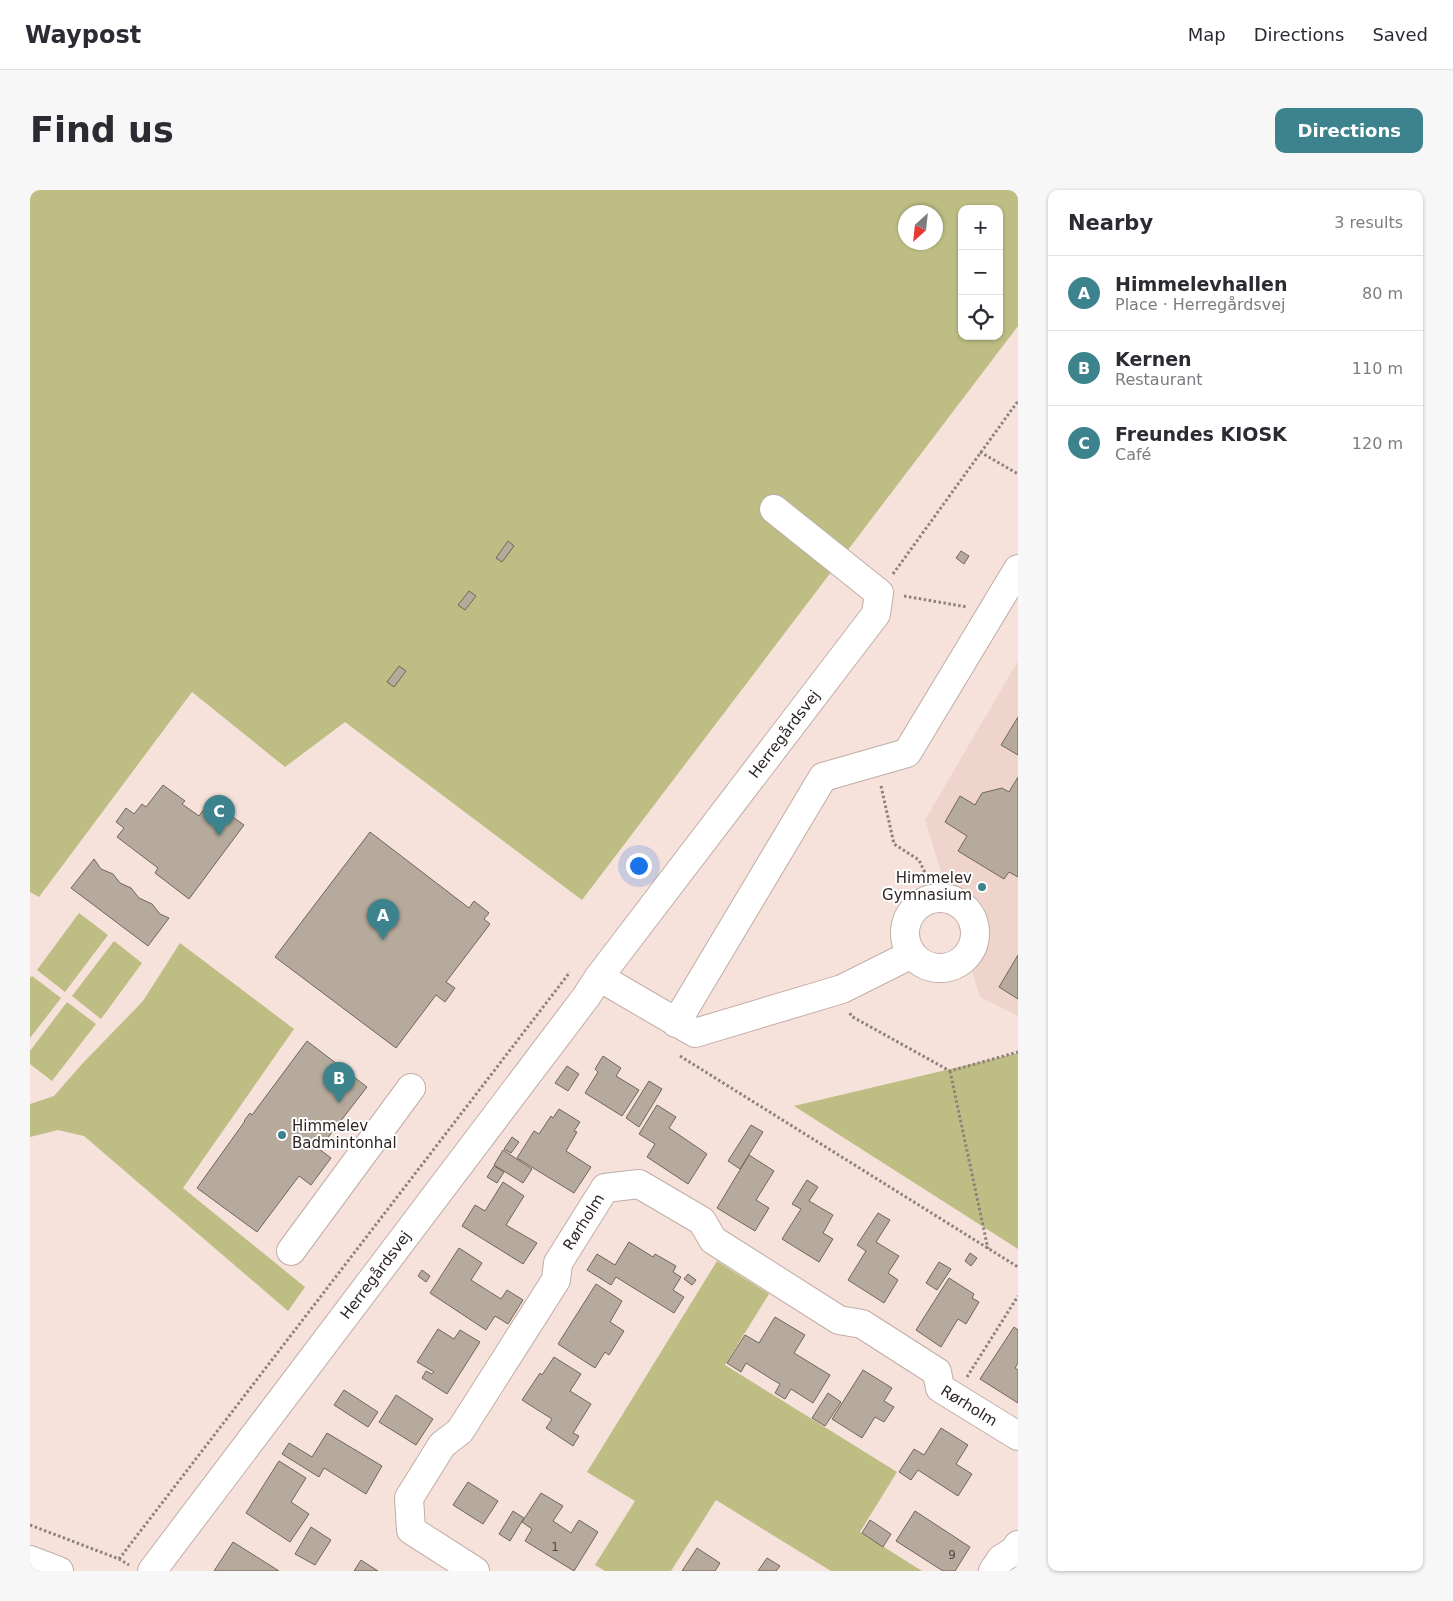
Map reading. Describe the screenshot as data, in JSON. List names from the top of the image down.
{
  "streets": {
    "street": ["Herregårdsvej", "Rørholm"]
  },
  "places": ["Himmelev Gymnasium", "Himmelev Badmintonhal"],
  "house_numbers": ["1", "9"],
  "north": "bottom left",
  "page": {
    "header": "Waypost",
    "nav": ["Map", "Directions", "Saved"],
    "buttons": "Directions",
    "title": "Find us",
    "heading": ["Nearby", "3 results"],
    "map_buttons": ["+", "−"],
    "list": [
      {
        "mark": "A",
        "name": "Himmelevhallen",
        "note": "Place · Herregårdsvej",
        "value": "80 m"
      },
      {
        "mark": "B",
        "name": "Kernen",
        "note": "Restaurant",
        "value": "110 m"
      },
      {
        "mark": "C",
        "name": "Freundes KIOSK",
        "note": "Café",
        "value": "120 m"
      }
    ],
    "pins": ["C", "A", "B"]
  }
}
